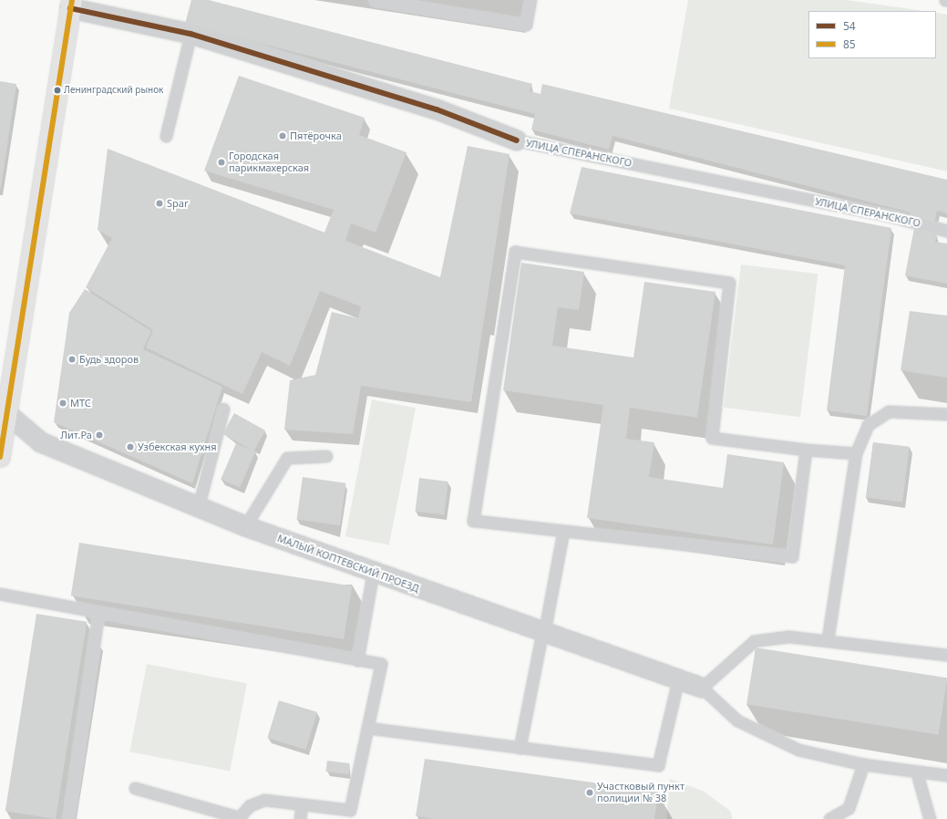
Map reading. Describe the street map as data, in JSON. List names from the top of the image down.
{
  "streets": {
    "street": ["УЛИЦА СПЕРАНСКОГО", "МАЛЫЙ КОПТЕВСКИЙ ПРОЕЗД"]
  },
  "places": [
    "Ленинградский рынок",
    "Пятёрочка",
    "Городская парикмахерская",
    "Spar",
    "Будь здоров",
    "МТС",
    "Лит.Ра",
    "Узбекская кухня",
    "Участковый пункт полиции № 38"
  ],
  "lines": ["transit line 85", "transit line 54"],
  "legend": ["54", "85"]
}
